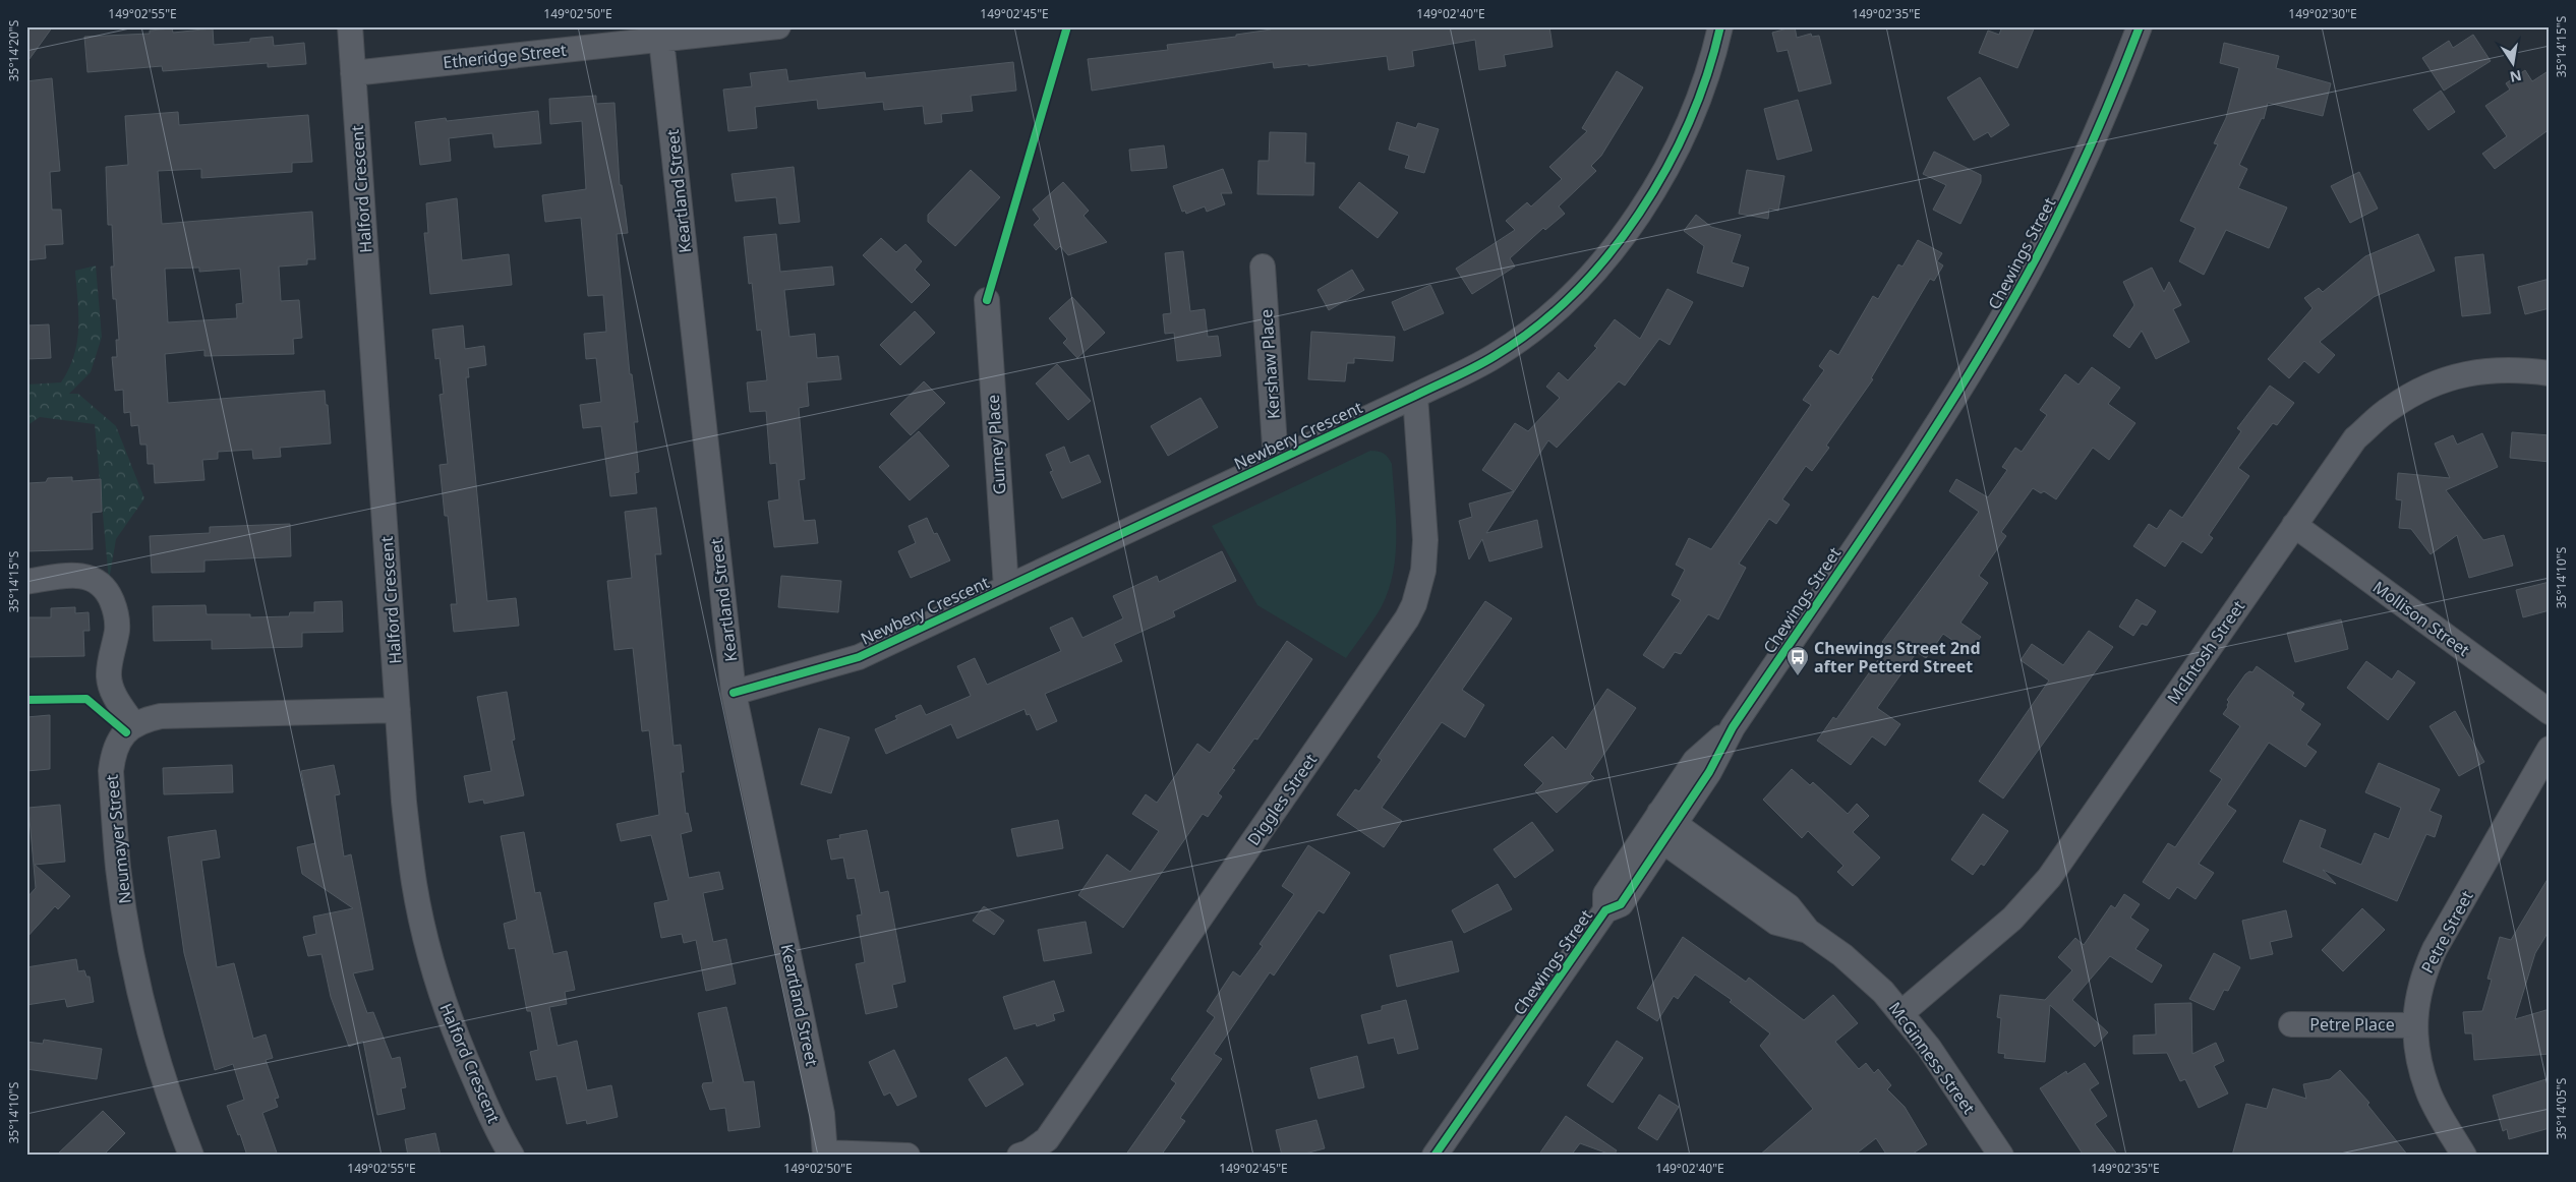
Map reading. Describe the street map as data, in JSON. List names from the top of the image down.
{
  "streets": {
    "street": [
      "Etheridge Street",
      "Halford Crescent",
      "Keartland Street",
      "Chewings Street",
      "Kershaw Place",
      "Newbery Crescent",
      "Gurney Place",
      "Mollison Street",
      "McIntosh Street",
      "Diggles Street",
      "Neumayer Street",
      "Petre Street",
      "Petre Place",
      "McGinness Street"
    ]
  },
  "crossings": [
    ["Etheridge Street", "Halford Crescent"],
    ["Etheridge Street", "Keartland Street"],
    ["Keartland Street", "Newbery Crescent"],
    ["Chewings Street", "McGinness Street"],
    ["Kershaw Place", "Newbery Crescent"],
    ["Newbery Crescent", "Gurney Place"],
    ["Newbery Crescent", "Diggles Street"],
    ["Mollison Street", "McIntosh Street"],
    ["McIntosh Street", "McGinness Street"],
    ["Petre Street", "Petre Place"]
  ],
  "places": {
    "bus stop": ["Chewings Street 2nd after Petterd Street"]
  },
  "north": "bottom",
  "coordinates": [
    "149°02'55\"E",
    "149°02'50\"E",
    "149°02'45\"E",
    "149°02'40\"E",
    "149°02'35\"E",
    "149°02'30\"E",
    "35°14'15\"S",
    "35°14'20\"S",
    "35°14'10\"S",
    "35°14'05\"S"
  ]
}
